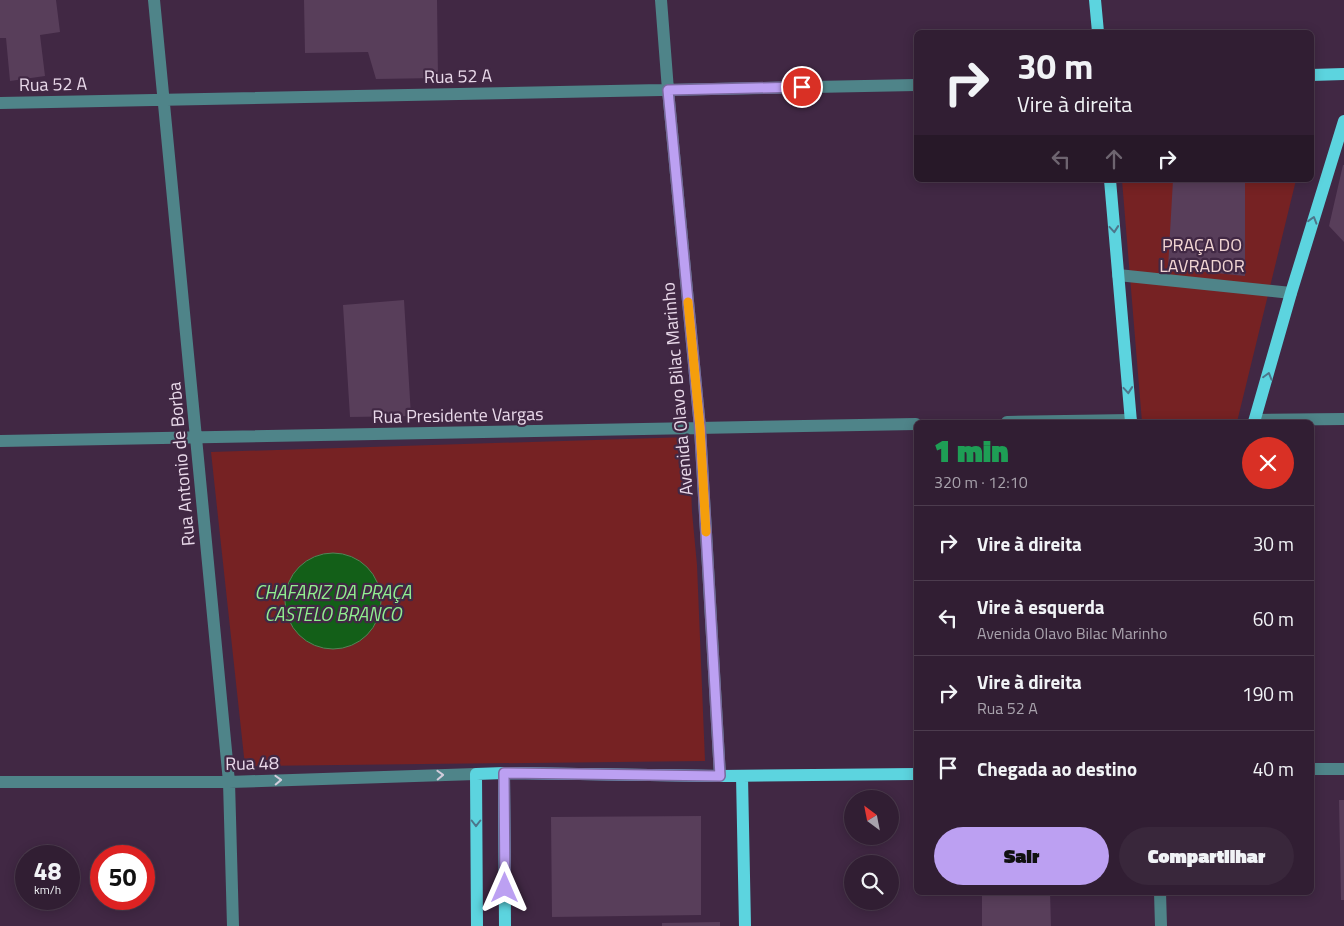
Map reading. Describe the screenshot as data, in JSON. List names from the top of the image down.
{
  "streets": {
    "main road": ["Rua 48"],
    "street": [
      "Rua 52 A",
      "Avenida Olavo Bilac Marinho",
      "Rua Presidente Vargas",
      "Rua Antonio de Borba"
    ]
  },
  "crossings": [
    ["Rua 52 A", "Avenida Olavo Bilac Marinho"],
    ["Rua 52 A", "Rua Antonio de Borba"],
    ["Avenida Olavo Bilac Marinho", "Rua Presidente Vargas"],
    ["Avenida Olavo Bilac Marinho", "Rua 48"],
    ["Rua Presidente Vargas", "Rua Antonio de Borba"],
    ["Rua Antonio de Borba", "Rua 48"]
  ],
  "water": ["CHAFARIZ DA PRAÇA CASTELO BRANCO"],
  "parks": ["PRAÇA DO LAVRADOR"],
  "north": "top left",
  "page": {
    "turn": ["30 m", "Vire à direita"],
    "heading": ["1 min", "320 m · 12:10"],
    "list": [
      {
        "name": "Vire à direita",
        "value": "30 m"
      },
      {
        "name": "Vire à esquerda",
        "note": "Avenida Olavo Bilac Marinho",
        "value": "60 m"
      },
      {
        "name": "Vire à direita",
        "note": "Rua 52 A",
        "value": "190 m"
      },
      {
        "name": "Chegada ao destino",
        "value": "40 m"
      }
    ],
    "buttons": ["Sair", "Compartilhar"],
    "speed": "48 km/h",
    "limit": "50"
  }
}
